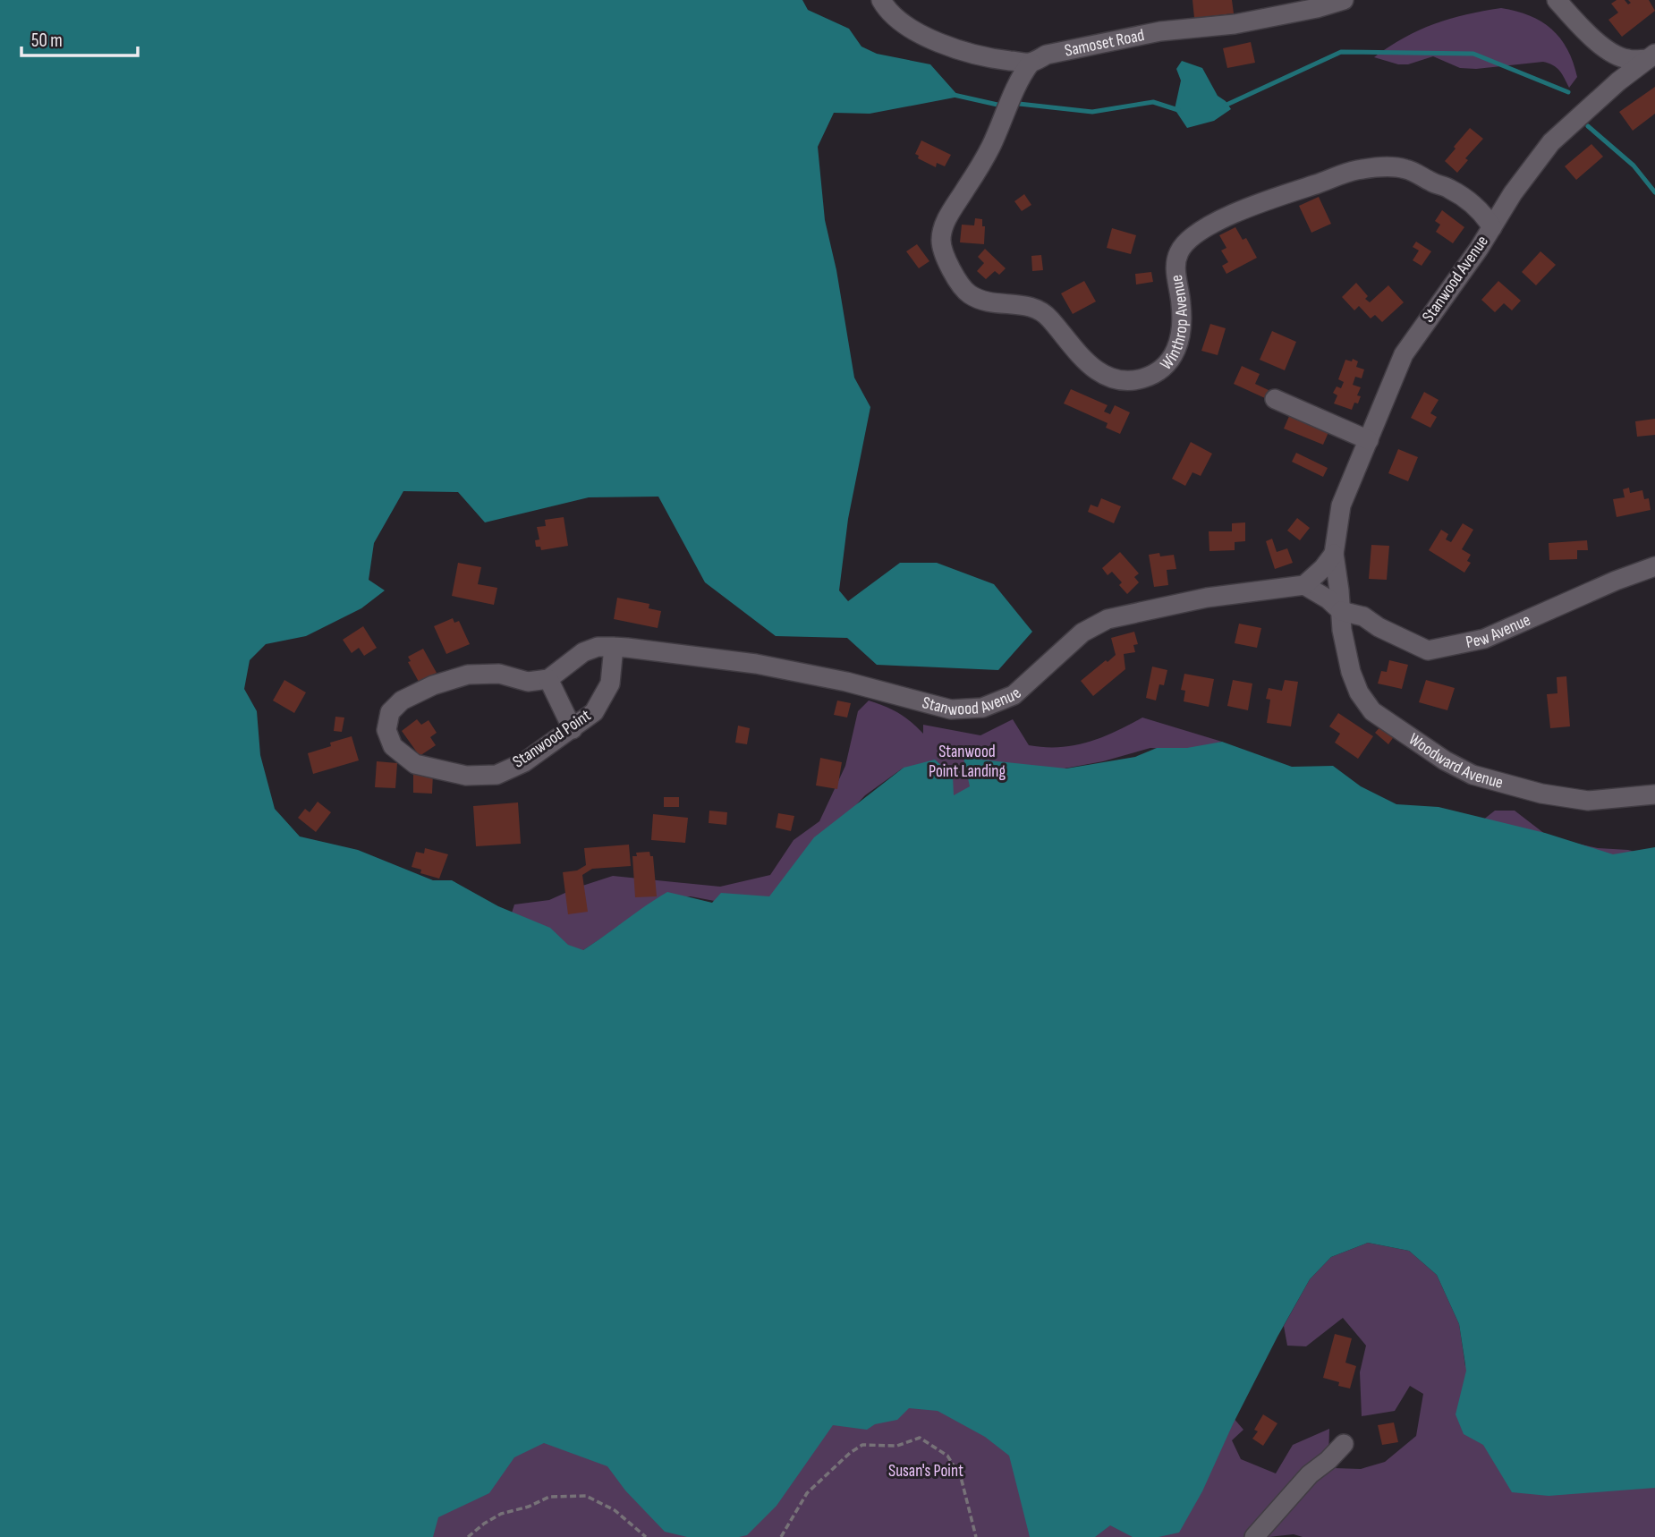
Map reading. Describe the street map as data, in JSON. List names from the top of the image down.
{
  "streets": {
    "street": [
      "Samoset Road",
      "Stanwood Avenue",
      "Winthrop Avenue",
      "Pew Avenue",
      "Stanwood Point",
      "Woodward Avenue"
    ]
  },
  "crossings": [
    ["Samoset Road", "Winthrop Avenue"],
    ["Stanwood Avenue", "Winthrop Avenue"],
    ["Stanwood Avenue", "Pew Avenue"],
    ["Stanwood Avenue", "Stanwood Point"],
    ["Stanwood Avenue", "Woodward Avenue"],
    ["Pew Avenue", "Woodward Avenue"]
  ],
  "parks": ["Stanwood Point Landing", "Susan's Point"],
  "scale_bar": "50 m"
}
